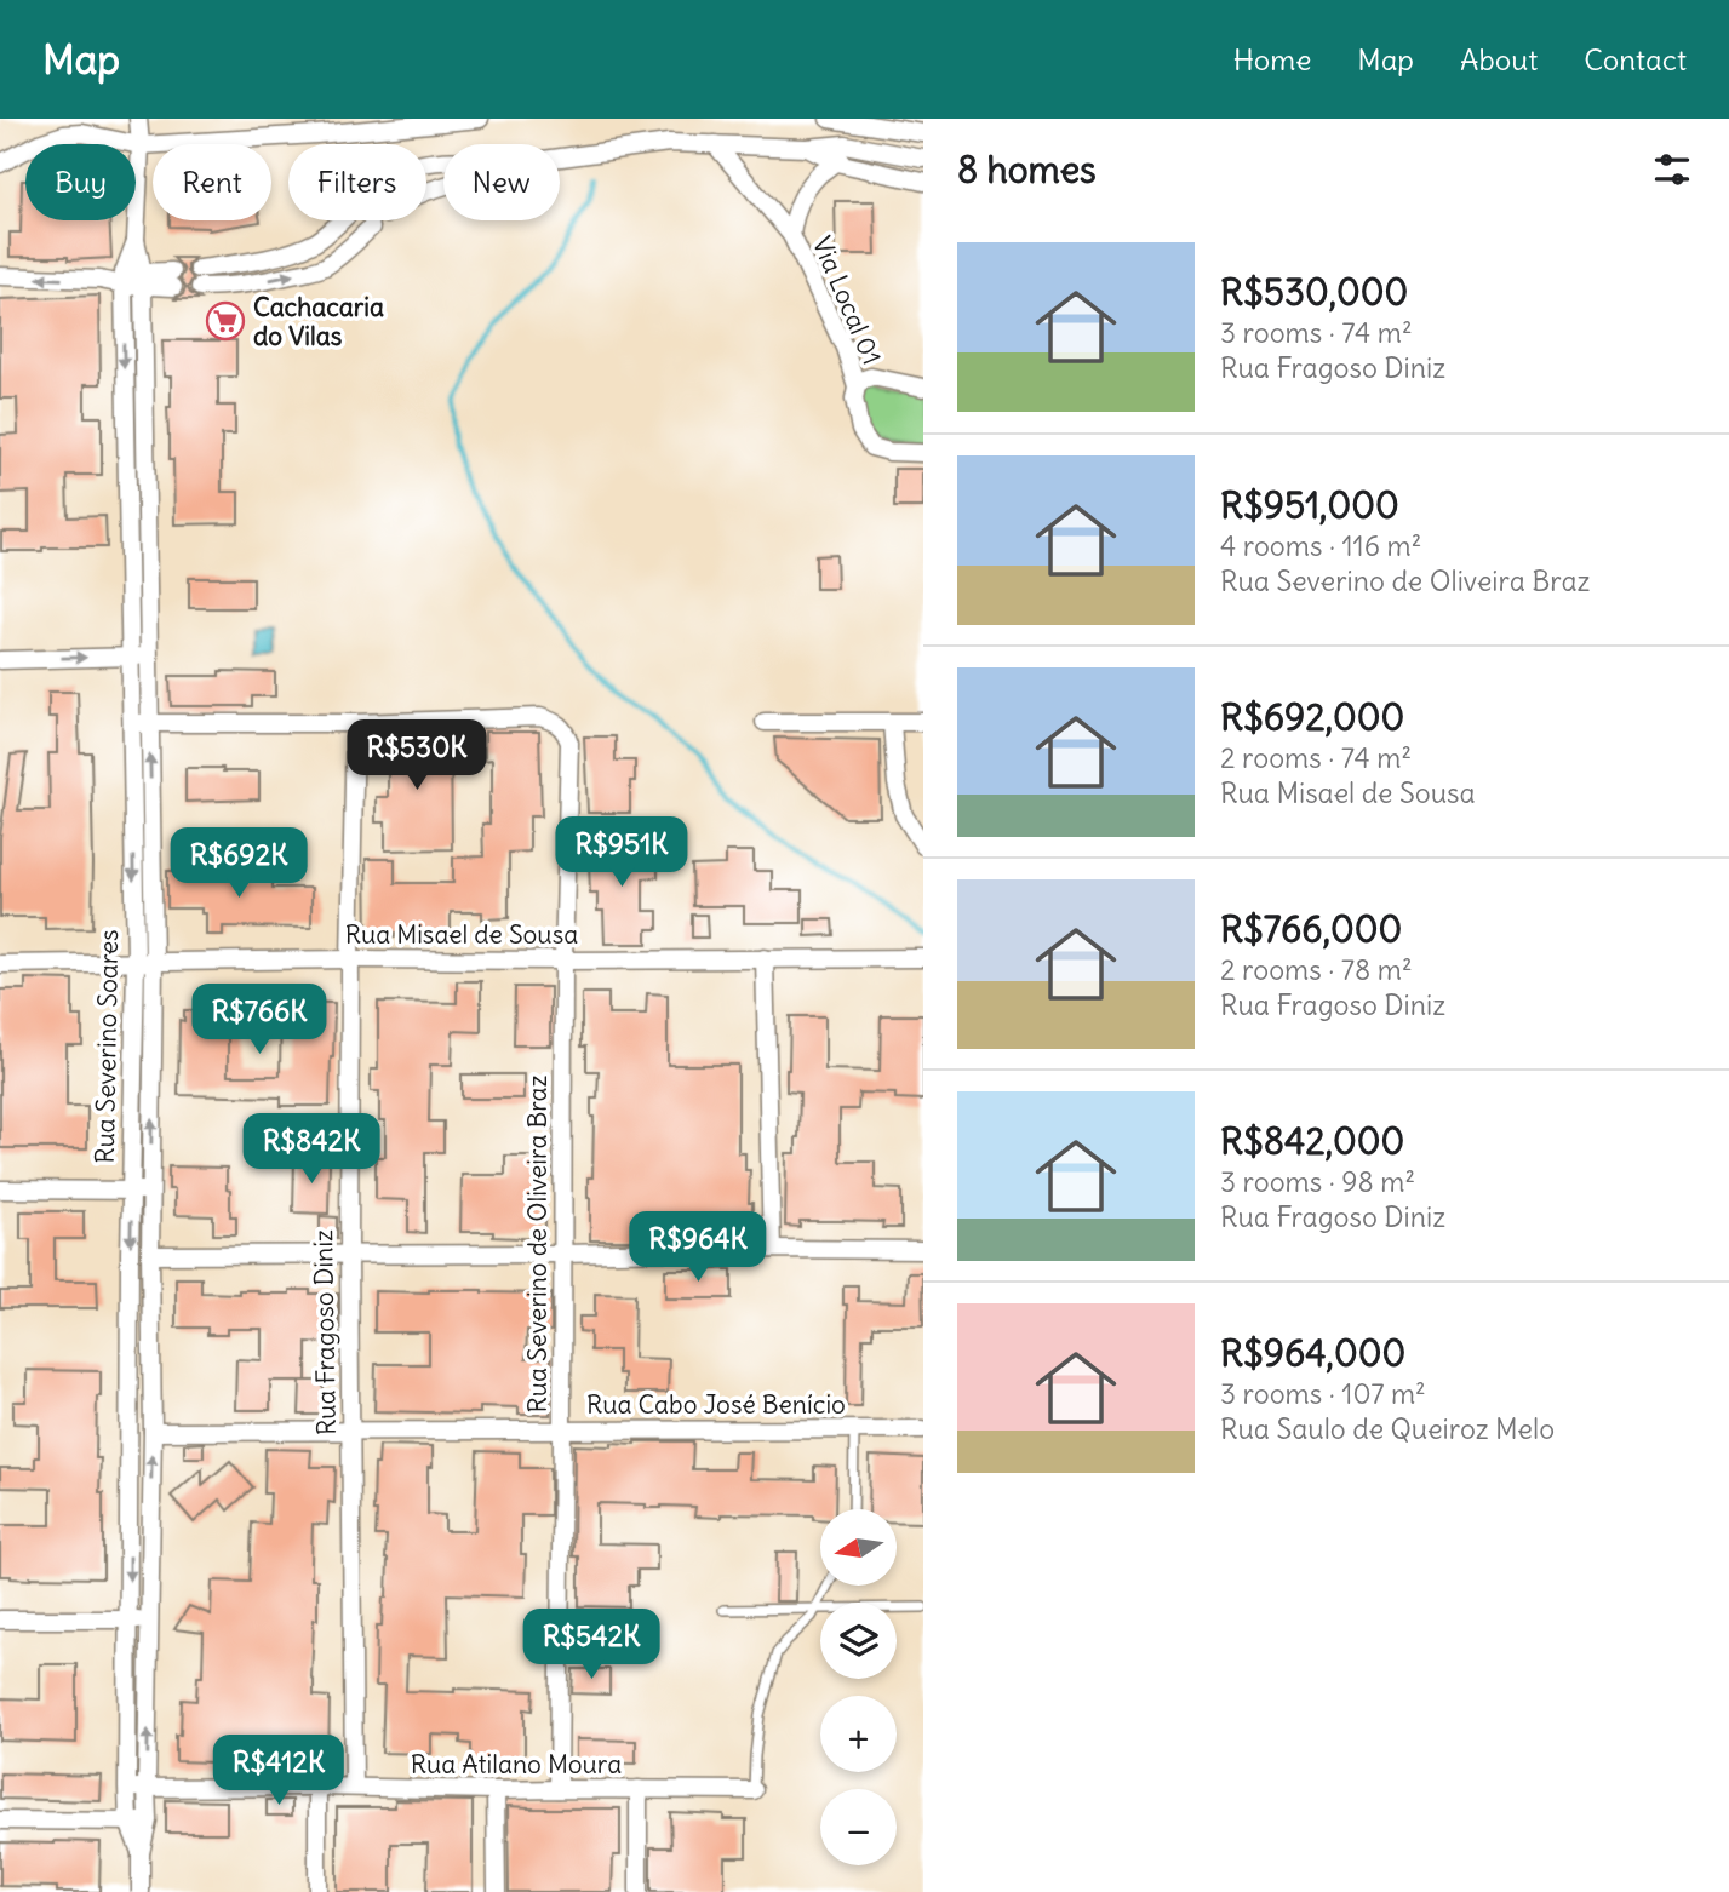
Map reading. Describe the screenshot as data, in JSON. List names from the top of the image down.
{
  "streets": {
    "street": [
      "Via Local 01",
      "Rua Misael de Sousa",
      "Rua Severino Soares",
      "Rua Severino de Oliveira Braz",
      "Rua Fragoso Diniz",
      "Rua Cabo José Benício",
      "Rua Atilano Moura"
    ]
  },
  "crossings": [
    ["Rua Misael de Sousa", "Rua Severino Soares"],
    ["Rua Misael de Sousa", "Rua Severino de Oliveira Braz"],
    ["Rua Misael de Sousa", "Rua Fragoso Diniz"],
    ["Rua Severino Soares", "Rua Cabo José Benício"],
    ["Rua Severino Soares", "Rua Atilano Moura"],
    ["Rua Severino de Oliveira Braz", "Rua Fragoso Diniz"],
    ["Rua Severino de Oliveira Braz", "Rua Cabo José Benício"],
    ["Rua Severino de Oliveira Braz", "Rua Atilano Moura"],
    ["Rua Fragoso Diniz", "Rua Cabo José Benício"],
    ["Rua Fragoso Diniz", "Rua Atilano Moura"]
  ],
  "places": {
    "supermarket": ["Cachacaria do Vilas"]
  },
  "north": "left",
  "page": {
    "header": "Map",
    "nav": [
      "Home",
      "Map",
      "About",
      "Contact"
    ],
    "heading": "8 homes",
    "chip": [
      "Buy",
      "Rent",
      "Filters",
      "New"
    ],
    "list": [
      {
        "name": "R$530,000",
        "note": "3 rooms · 74 m² · Rua Fragoso Diniz"
      },
      {
        "name": "R$951,000",
        "note": "4 rooms · 116 m² · Rua Severino de Oliveira Braz"
      },
      {
        "name": "R$692,000",
        "note": "2 rooms · 74 m² · Rua Misael de Sousa"
      },
      {
        "name": "R$766,000",
        "note": "2 rooms · 78 m² · Rua Fragoso Diniz"
      },
      {
        "name": "R$842,000",
        "note": "3 rooms · 98 m² · Rua Fragoso Diniz"
      },
      {
        "name": "R$964,000",
        "note": "3 rooms · 107 m² · Rua Saulo de Queiroz Melo"
      }
    ],
    "price": [
      "R$530K",
      "R$951K",
      "R$692K",
      "R$766K",
      "R$842K",
      "R$964K",
      "R$542K",
      "R$412K"
    ],
    "map_buttons": ["+", "−"]
  }
}
